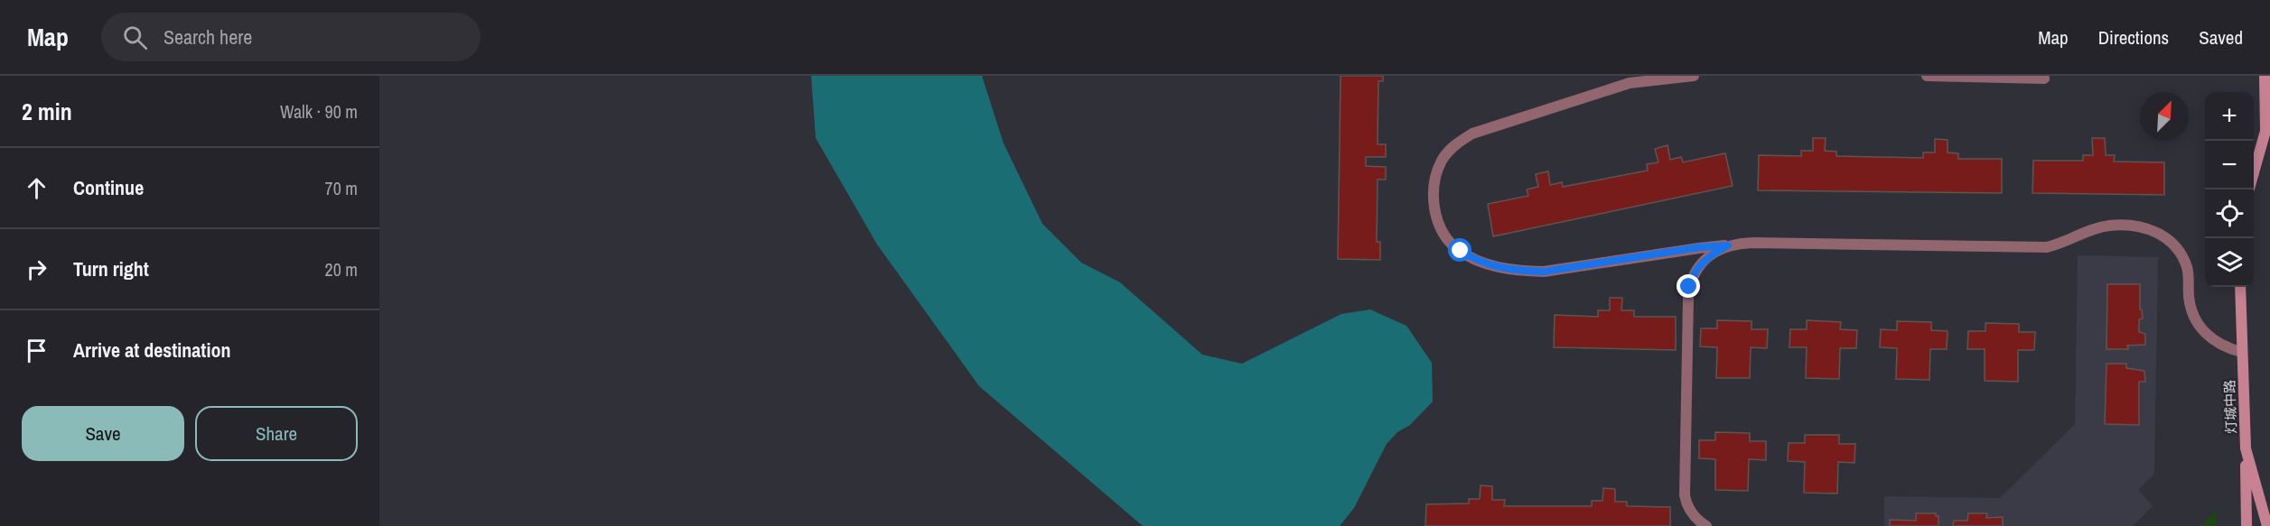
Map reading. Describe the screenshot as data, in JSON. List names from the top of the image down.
{
  "streets": {
    "main road": ["灯城中路"]
  },
  "north": "top right",
  "page": {
    "header": "Map",
    "search": "Search here",
    "nav": ["Map", "Directions", "Saved"],
    "heading": ["2 min", "Walk · 90 m"],
    "map_buttons": ["+", "−"],
    "list": [
      ["Continue", "70 m"],
      ["Turn right", "20 m"],
      "Arrive at destination"
    ],
    "buttons": ["Save", "Share"]
  }
}
